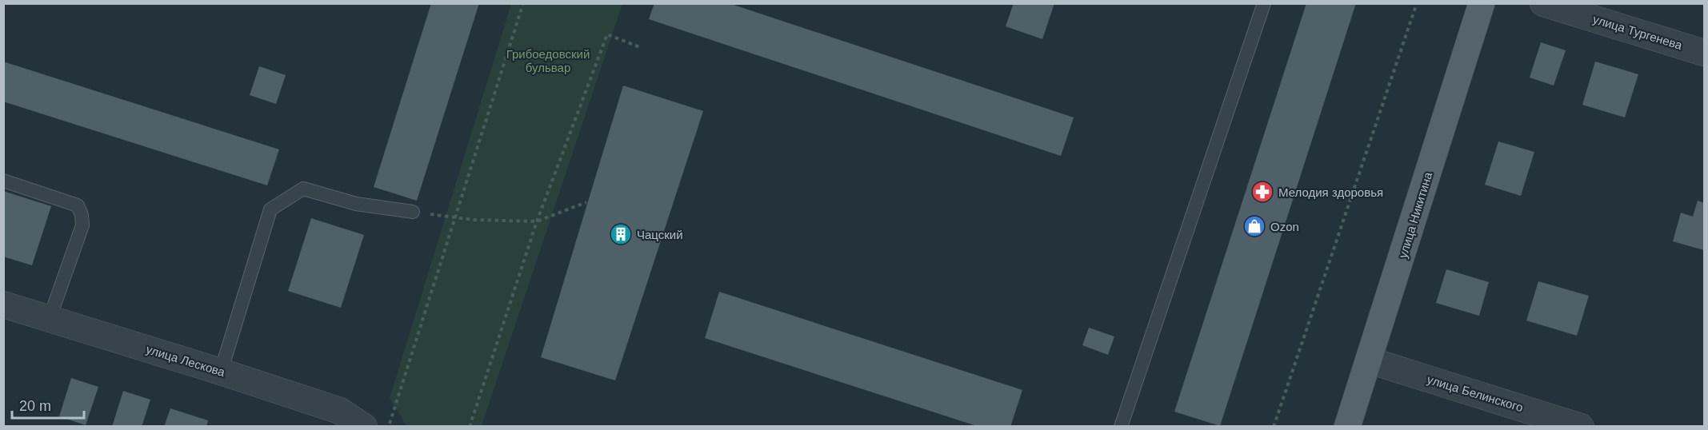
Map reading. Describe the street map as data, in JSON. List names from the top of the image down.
{
  "streets": {
    "main road": ["улица Никитина"],
    "street": ["улица Тургенева", "улица Лескова", "улица Белинского"]
  },
  "crossings": [
    ["улица Никитина", "улица Белинского"]
  ],
  "parks": ["Грибоедовский бульвар"],
  "places": {
    "pharmacy": ["Мелодия здоровья"],
    "shop": ["Ozon"],
    "building": ["Чацский"]
  },
  "scale_bar": "20 m"
}
